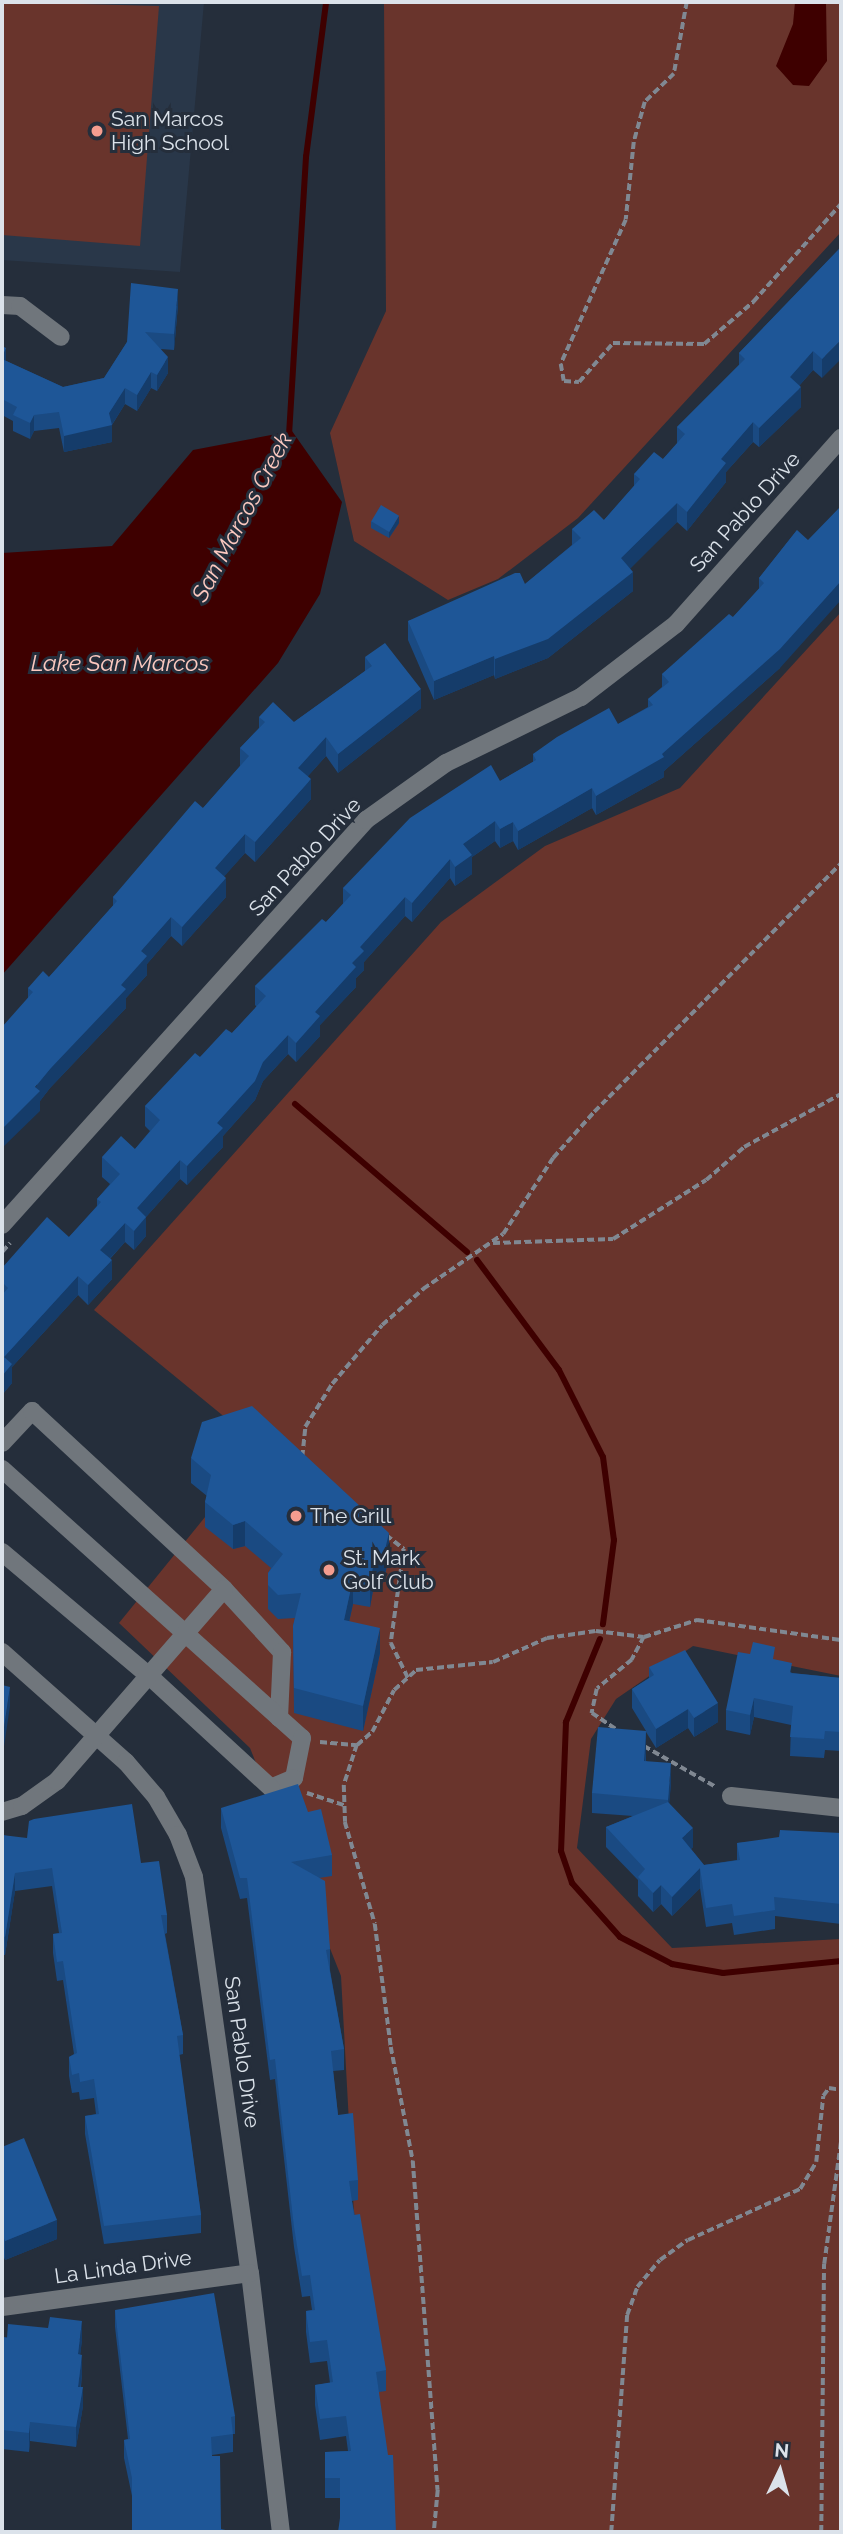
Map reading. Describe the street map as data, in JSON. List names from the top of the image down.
{
  "streets": {
    "street": ["San Pablo Drive", "La Linda Drive"]
  },
  "crossings": [
    ["San Pablo Drive", "La Linda Drive"]
  ],
  "water": ["San Marcos Creek", "Lake San Marcos"],
  "places": ["San Marcos High School", "The Grill", "St. Mark Golf Club"],
  "north": "top"
}
